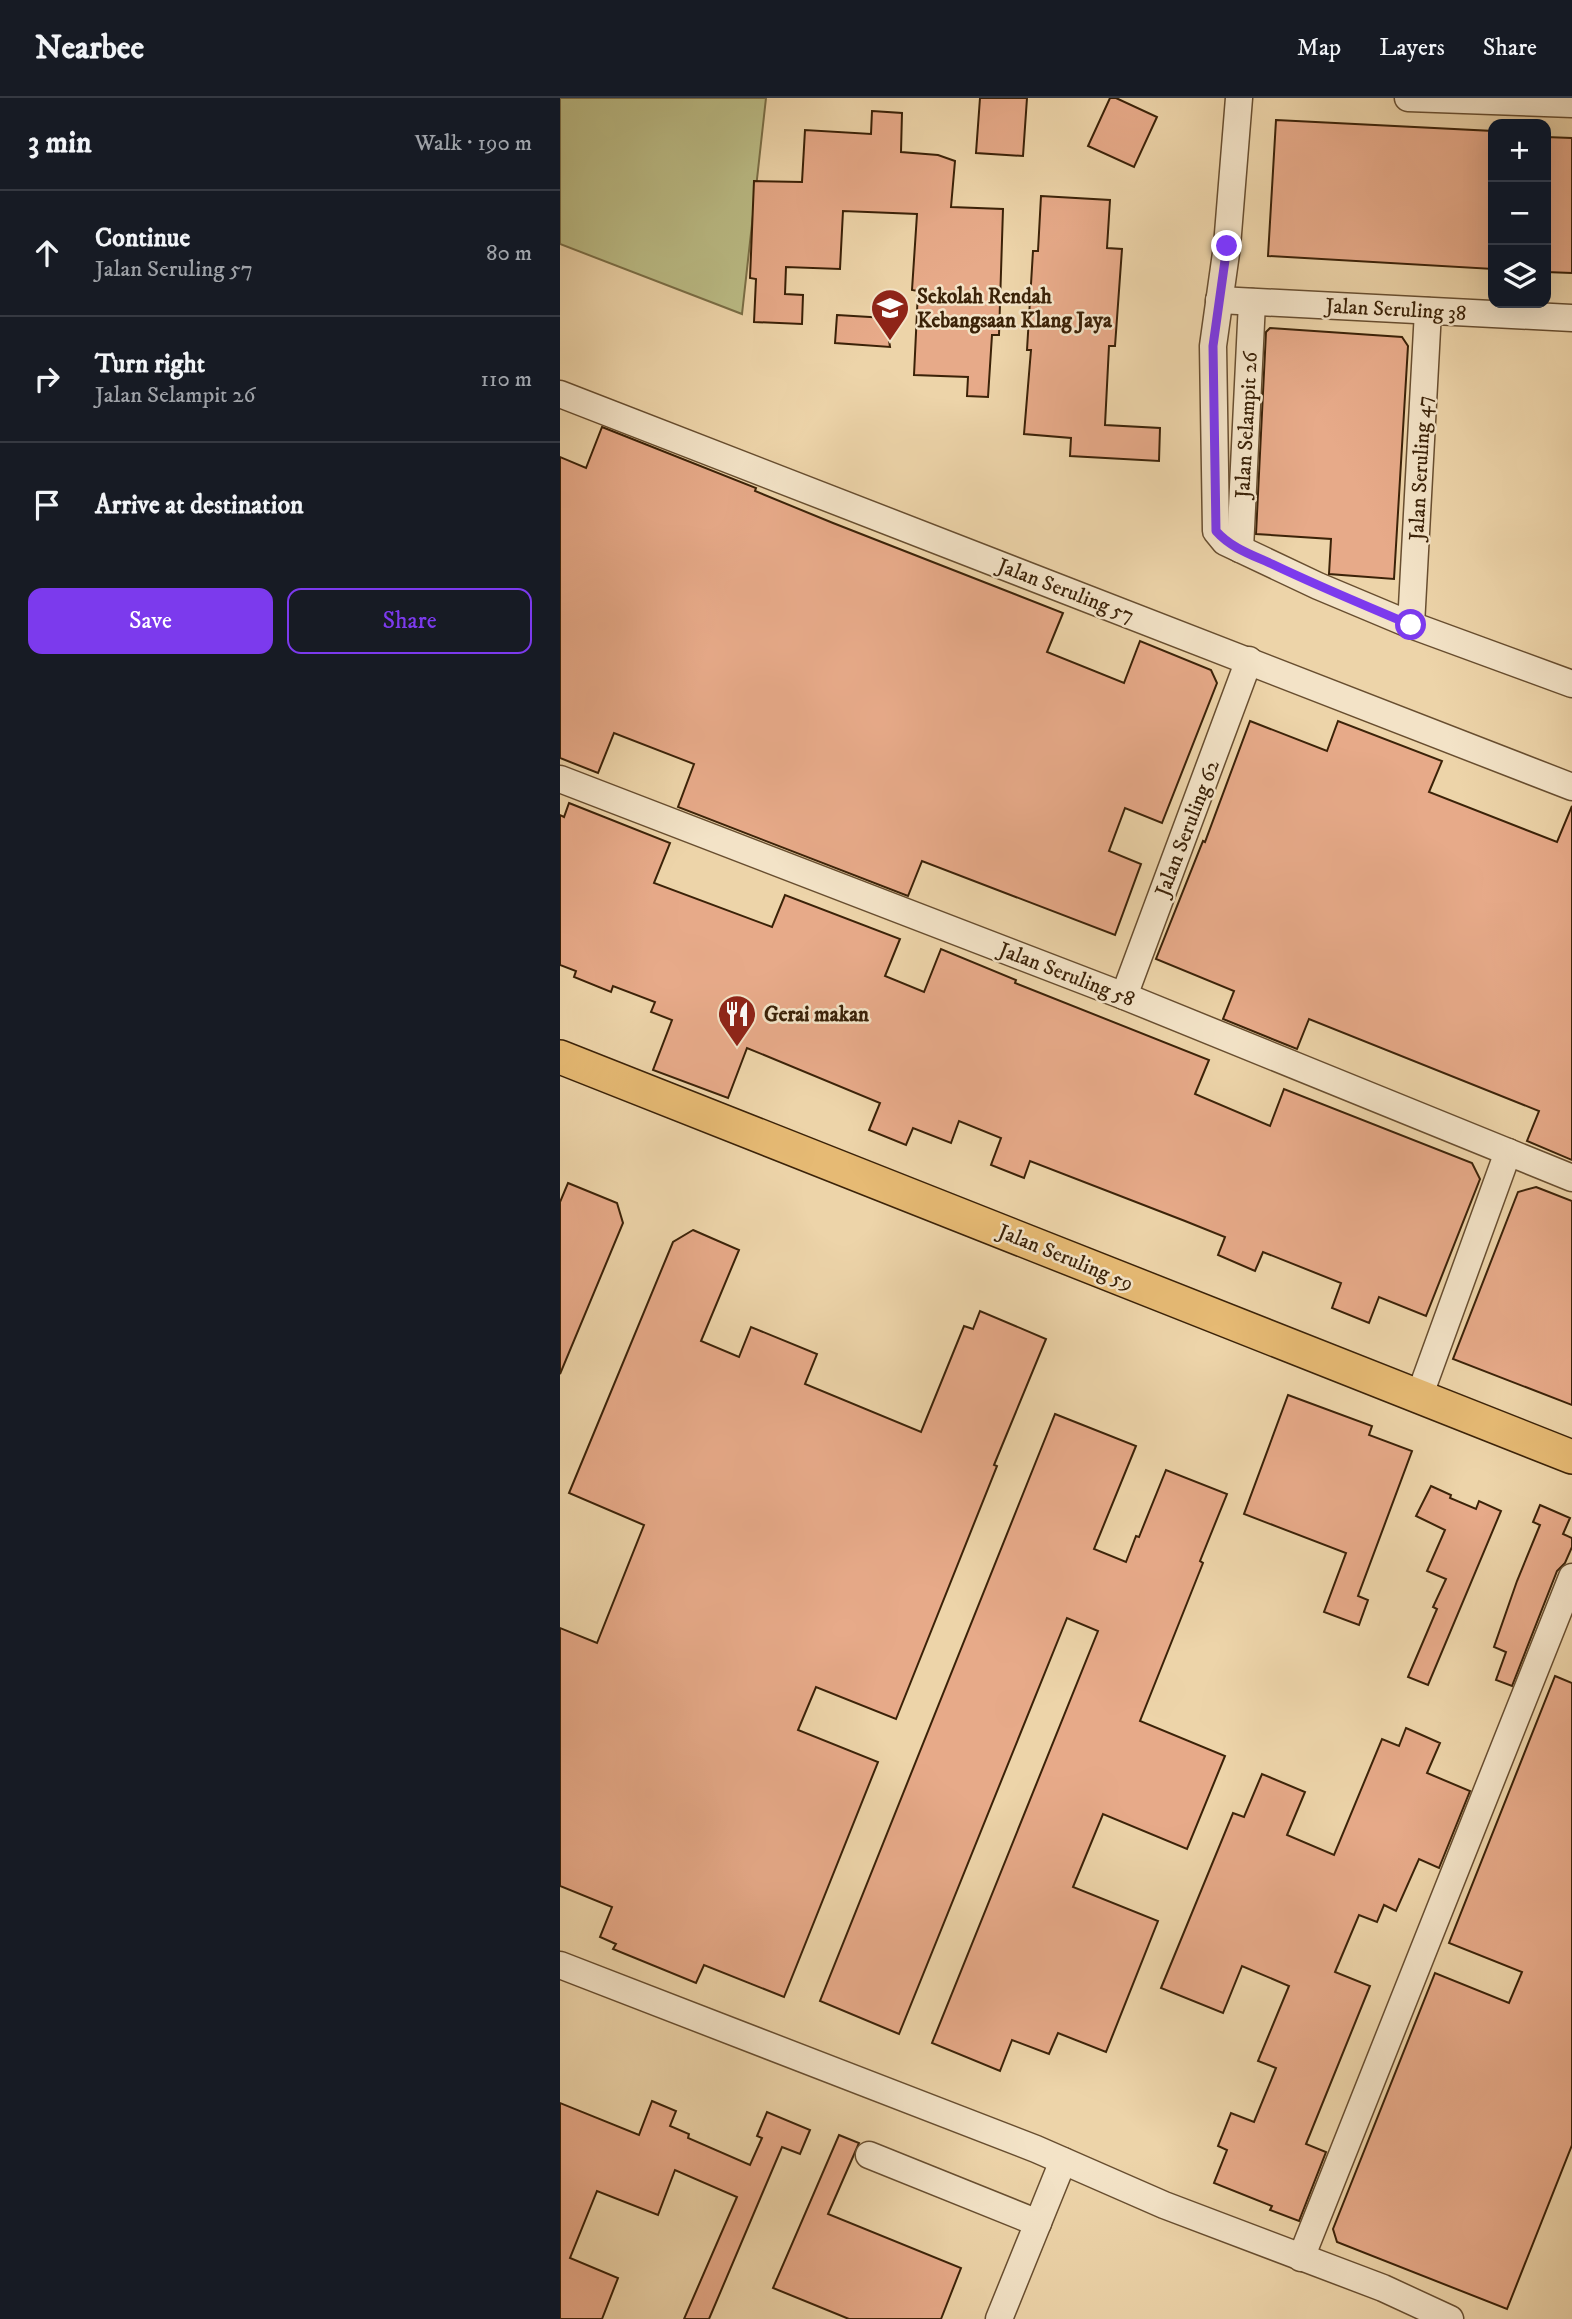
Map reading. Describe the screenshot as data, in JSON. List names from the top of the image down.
{
  "streets": {
    "main road": ["Jalan Seruling 59"],
    "street": [
      "Jalan Seruling 38",
      "Jalan Selampit 26",
      "Jalan Seruling 47",
      "Jalan Seruling 57",
      "Jalan Seruling 62",
      "Jalan Seruling 58"
    ]
  },
  "crossings": [
    ["Jalan Seruling 38", "Jalan Selampit 26"],
    ["Jalan Seruling 38", "Jalan Seruling 47"],
    ["Jalan Seruling 57", "Jalan Seruling 62"],
    ["Jalan Seruling 62", "Jalan Seruling 58"]
  ],
  "places": {
    "school or university": ["Sekolah Rendah Kebangsaan Klang Jaya"],
    "restaurant": ["Gerai makan"]
  },
  "page": {
    "header": "Nearbee",
    "nav": ["Map", "Layers", "Share"],
    "heading": ["3 min", "Walk · 190 m"],
    "map_buttons": ["+", "−"],
    "list": [
      ["Continue", "Jalan Seruling 57", "80 m"],
      ["Turn right", "Jalan Selampit 26", "110 m"],
      "Arrive at destination"
    ],
    "buttons": ["Save", "Share"]
  }
}
